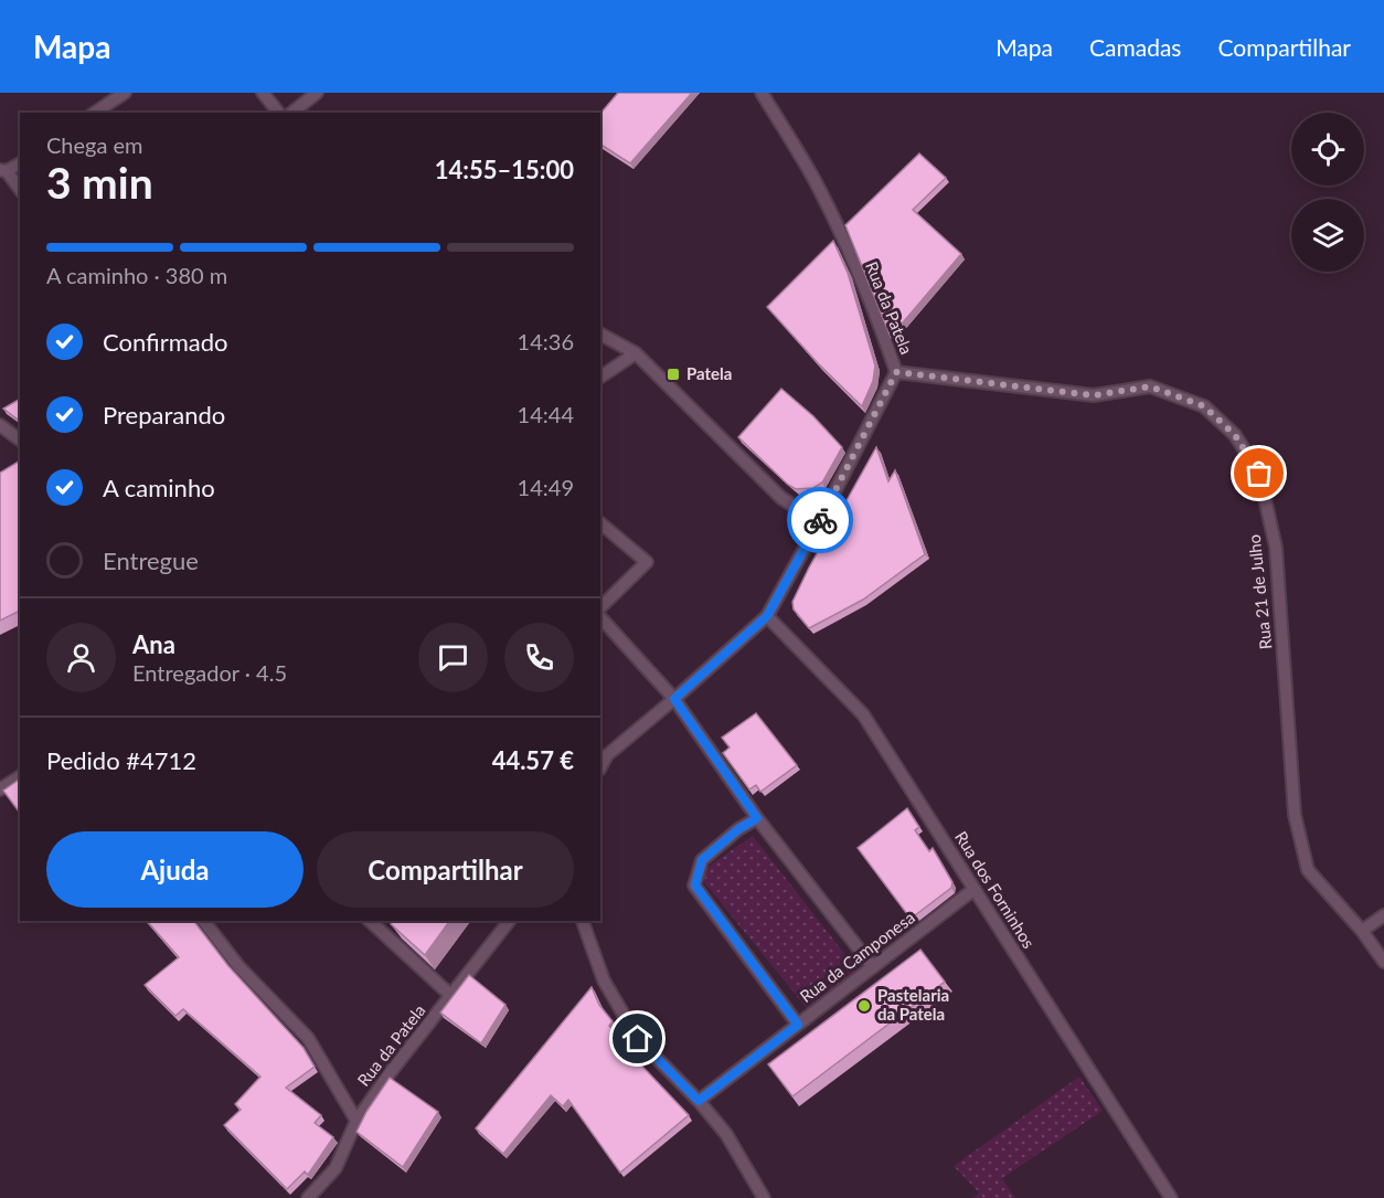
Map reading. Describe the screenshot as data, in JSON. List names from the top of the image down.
{
  "streets": {
    "street": [
      "Rua da Patela",
      "Rua 21 de Julho",
      "Rua dos Forninhos",
      "Rua da Camponesa"
    ]
  },
  "crossings": [
    ["Rua da Patela", "Rua 21 de Julho"],
    ["Rua da Patela", "Rua dos Forninhos"],
    ["Rua dos Forninhos", "Rua da Camponesa"]
  ],
  "places": {
    "transit": ["Patela"],
    "other": ["Pastelaria da Patela"]
  },
  "page": {
    "header": "Mapa",
    "nav": ["Mapa", "Camadas", "Compartilhar"],
    "heading": ["3 min", "Chega em", "14:55–15:00"],
    "panel": [
      "Ana",
      "Entregador · 4.5",
      "Pedido #4712",
      "44.57 €"
    ],
    "bar": "A caminho · 380 m",
    "list": [
      ["Confirmado", "14:36"],
      ["Preparando", "14:44"],
      ["A caminho", "14:49"],
      "Entregue"
    ],
    "buttons": ["Ajuda", "Compartilhar"]
  }
}
